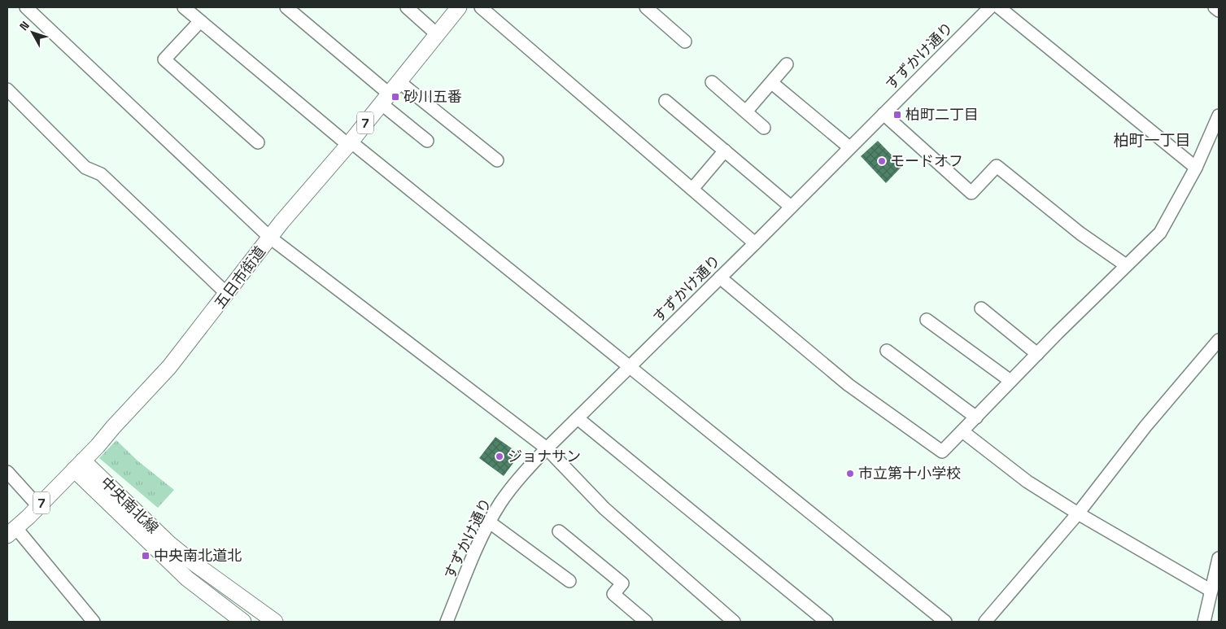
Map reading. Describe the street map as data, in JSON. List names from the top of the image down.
{
  "streets": {
    "main road": ["7", "五日市街道", "中央南北線"],
    "street": ["すずかけ通り"]
  },
  "crossings": [
    ["五日市街道", "中央南北線"]
  ],
  "districts": ["柏町一丁目"],
  "places": {
    "transit": ["砂川五番", "柏町二丁目", "中央南北道北"],
    "other": ["モードオフ", "ジョナサン", "市立第十小学校"]
  },
  "north": "top left"
}
